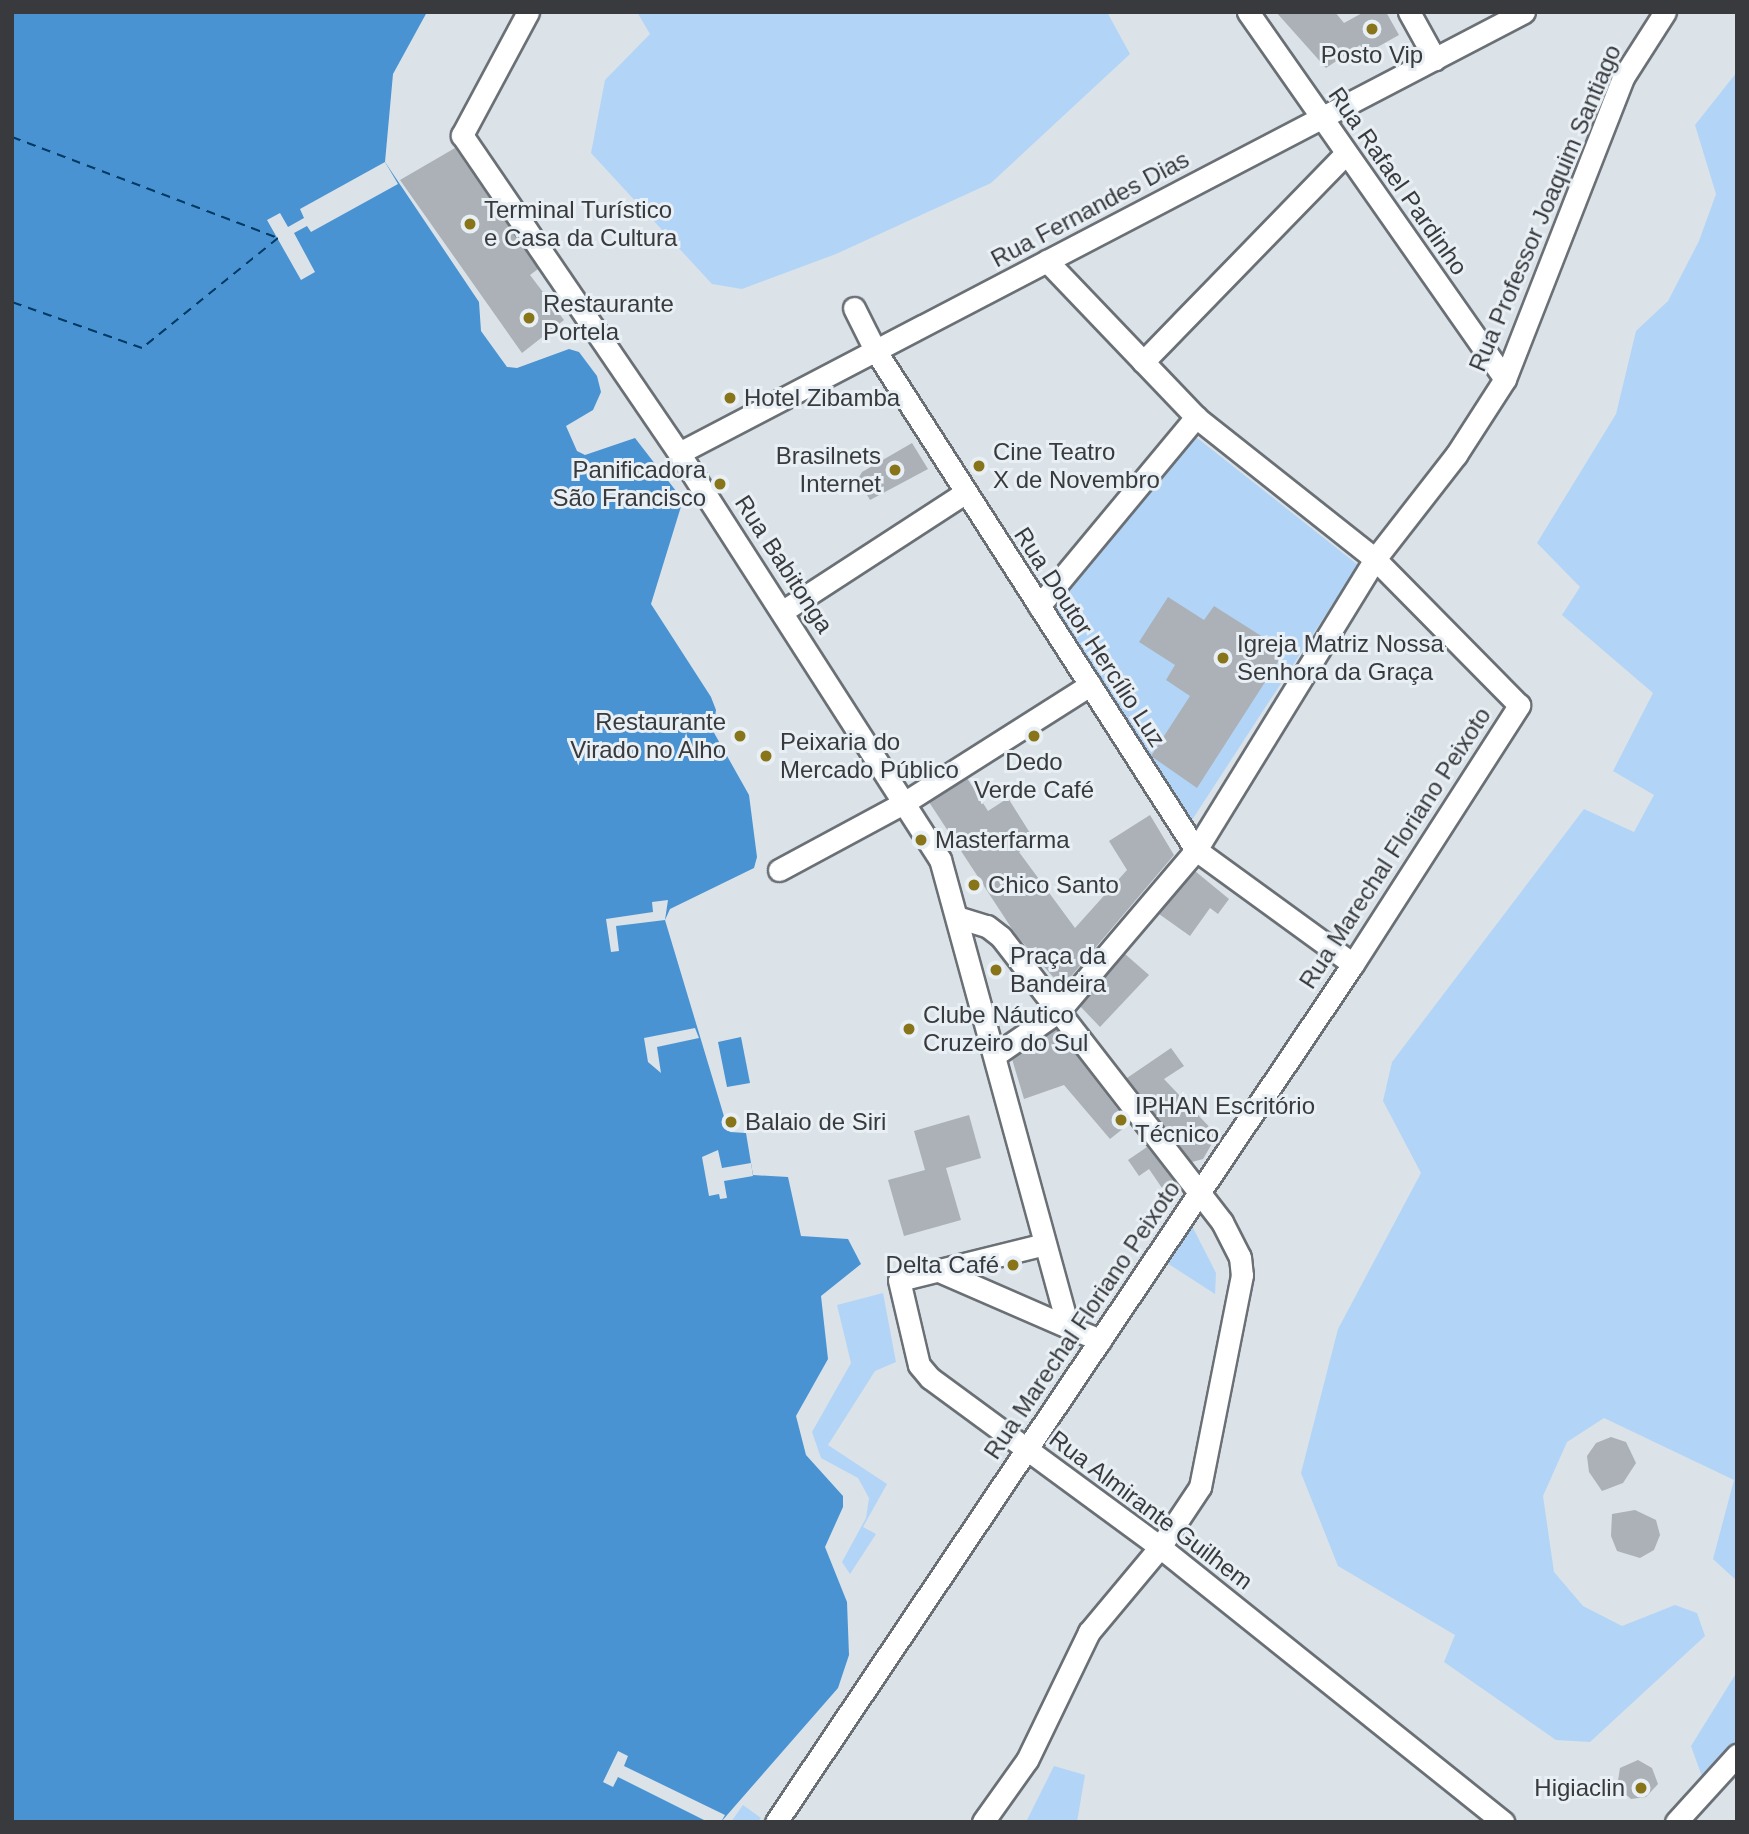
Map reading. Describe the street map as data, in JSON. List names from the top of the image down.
{
  "streets": {
    "street": [
      "Rua Rafael Pardinho",
      "Rua Professor Joaquim Santiago",
      "Rua Fernandes Dias",
      "Rua Babitonga",
      "Rua Doutor Hercílio Luz",
      "Rua Marechal Floriano Peixoto",
      "Rua Almirante Guilhem"
    ]
  },
  "crossings": [
    ["Rua Rafael Pardinho", "Rua Professor Joaquim Santiago"],
    ["Rua Rafael Pardinho", "Rua Fernandes Dias"],
    ["Rua Professor Joaquim Santiago", "Rua Doutor Hercílio Luz"],
    ["Rua Professor Joaquim Santiago", "Rua Marechal Floriano Peixoto"],
    ["Rua Fernandes Dias", "Rua Babitonga"],
    ["Rua Fernandes Dias", "Rua Doutor Hercílio Luz"],
    ["Rua Babitonga", "Rua Almirante Guilhem"],
    ["Rua Marechal Floriano Peixoto", "Rua Almirante Guilhem"]
  ],
  "places": [
    "Posto Vip",
    "Terminal Turístico e Casa da Cultura",
    "Restaurante Portela",
    "Hotel Zibamba",
    "Cine Teatro X de Novembro",
    "Brasilnets Internet",
    "Panificadora São Francisco",
    "Igreja Matriz Nossa Senhora da Graça",
    "Restaurante Virado no Alho",
    "Dedo Verde Café",
    "Peixaria do Mercado Público",
    "Masterfarma",
    "Chico Santo",
    "Praça da Bandeira",
    "Clube Náutico Cruzeiro do Sul",
    "IPHAN Escritório Técnico",
    "Balaio de Siri",
    "Delta Café",
    "Higiaclin"
  ]
}
